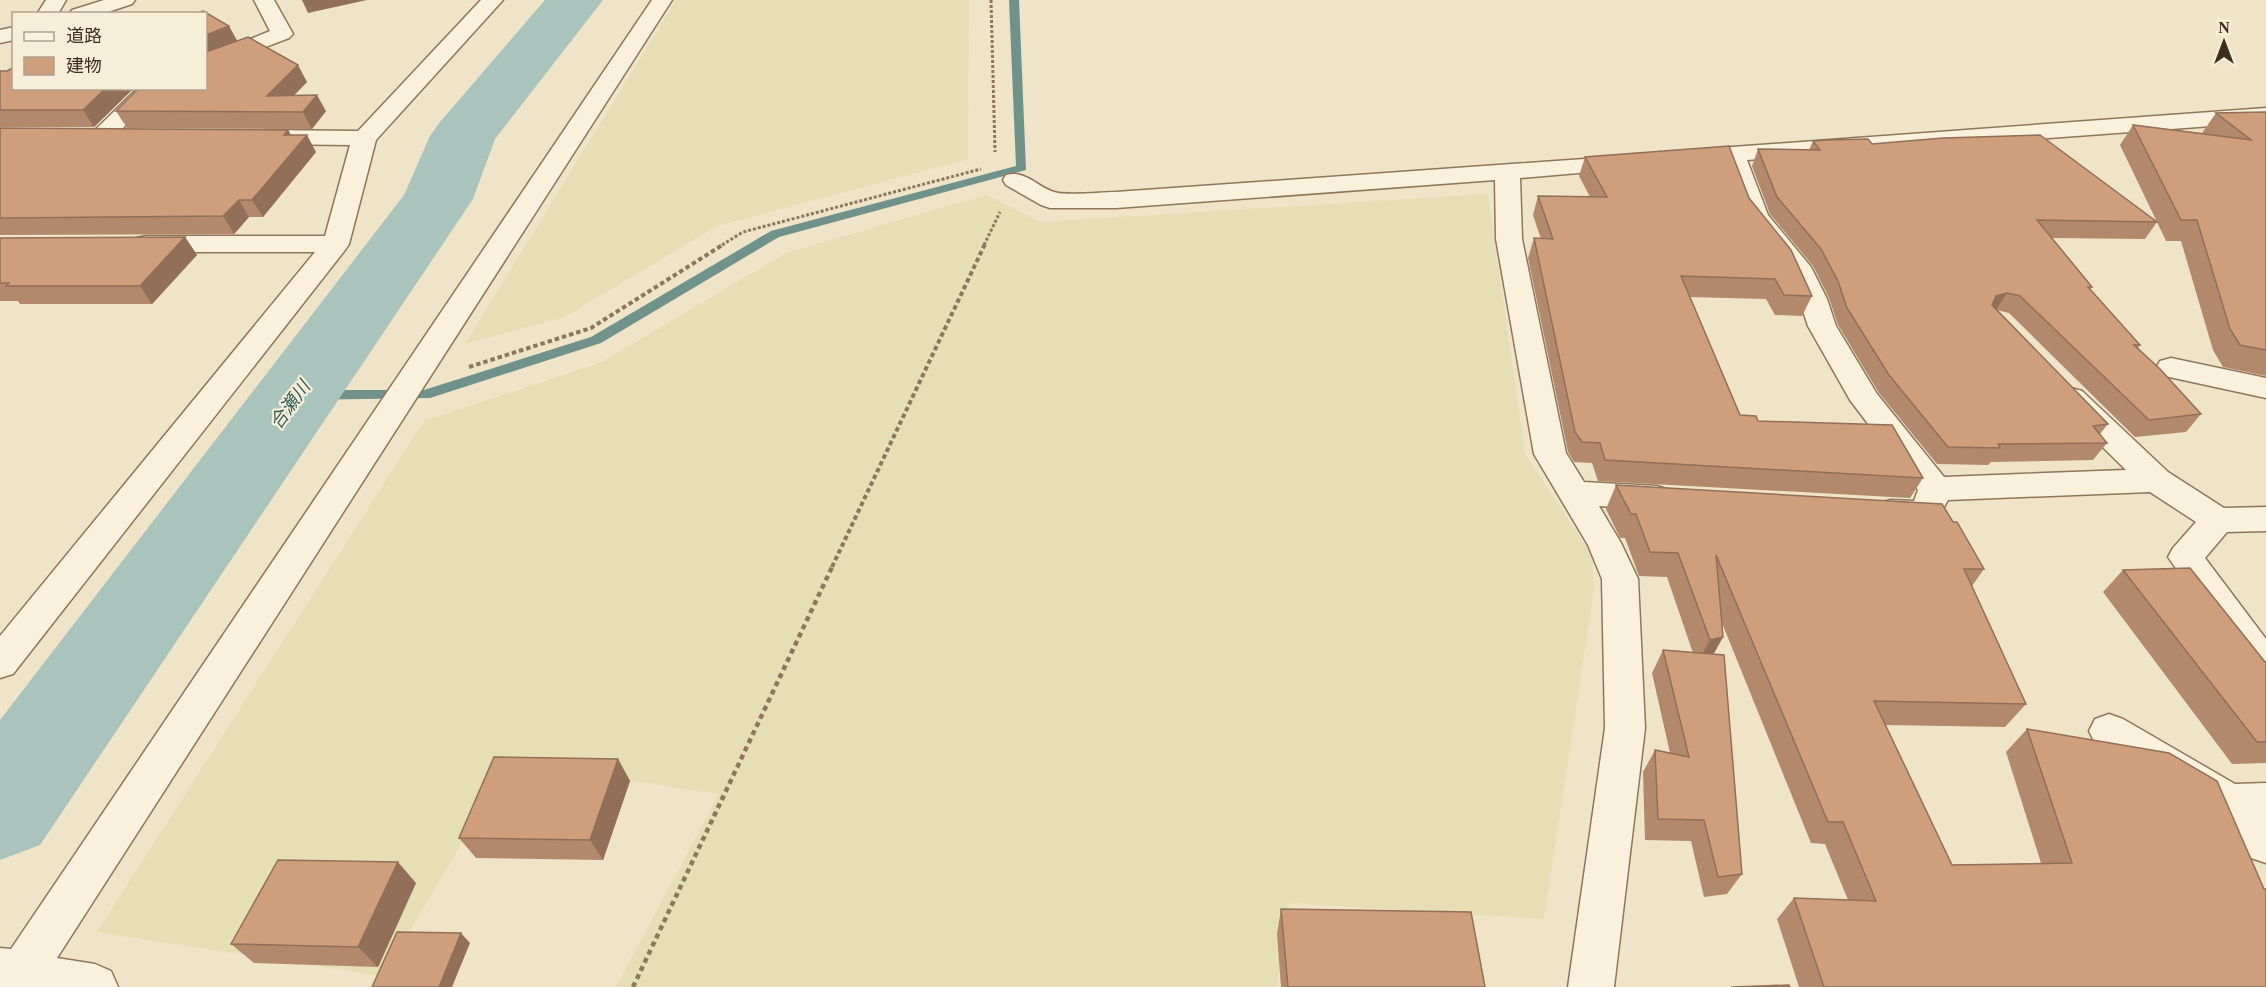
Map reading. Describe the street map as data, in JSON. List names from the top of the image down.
{
  "water": ["合瀬川"],
  "legend": ["道路", "建物"],
  "north": "top"
}
